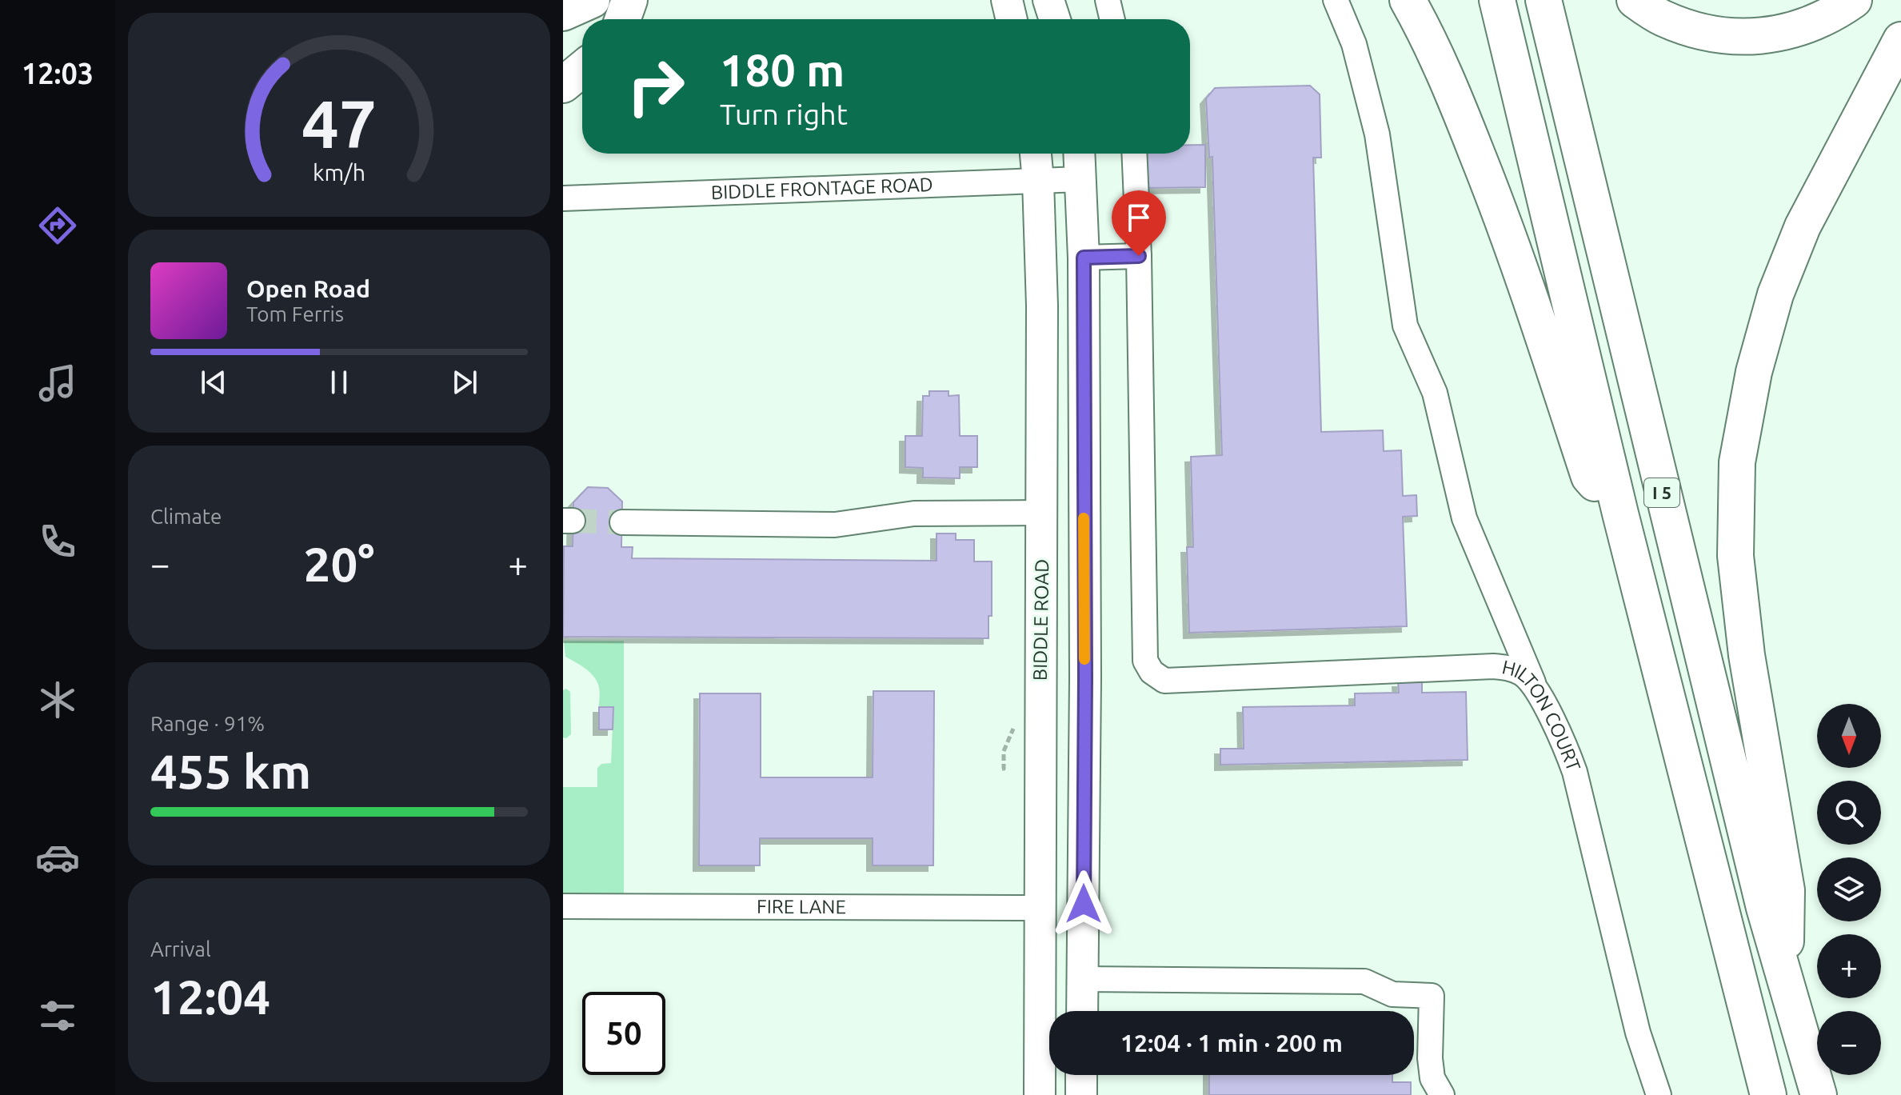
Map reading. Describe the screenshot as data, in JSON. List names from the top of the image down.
{
  "streets": {
    "highway": ["I 5"],
    "main road": ["BIDDLE ROAD"],
    "street": ["BIDDLE FRONTAGE ROAD", "HILTON COURT", "FIRE LANE"]
  },
  "crossings": [
    ["BIDDLE FRONTAGE ROAD", "BIDDLE ROAD"],
    ["BIDDLE ROAD", "FIRE LANE"]
  ],
  "north": "bottom",
  "page": {
    "tabs": "12:03",
    "turn": ["180 m", "Turn right"],
    "song": ["Open Road", "Tom Ferris"],
    "tile": [
      "Climate",
      ["Range · 91%", "455 km"],
      ["Arrival", "12:04"]
    ],
    "heat": ["−", "20°", "+"],
    "map_buttons": ["+", "−"],
    "limit": "50",
    "trip": "12:04 · 1 min · 200 m",
    "gauge": ["47", "km/h"]
  }
}
